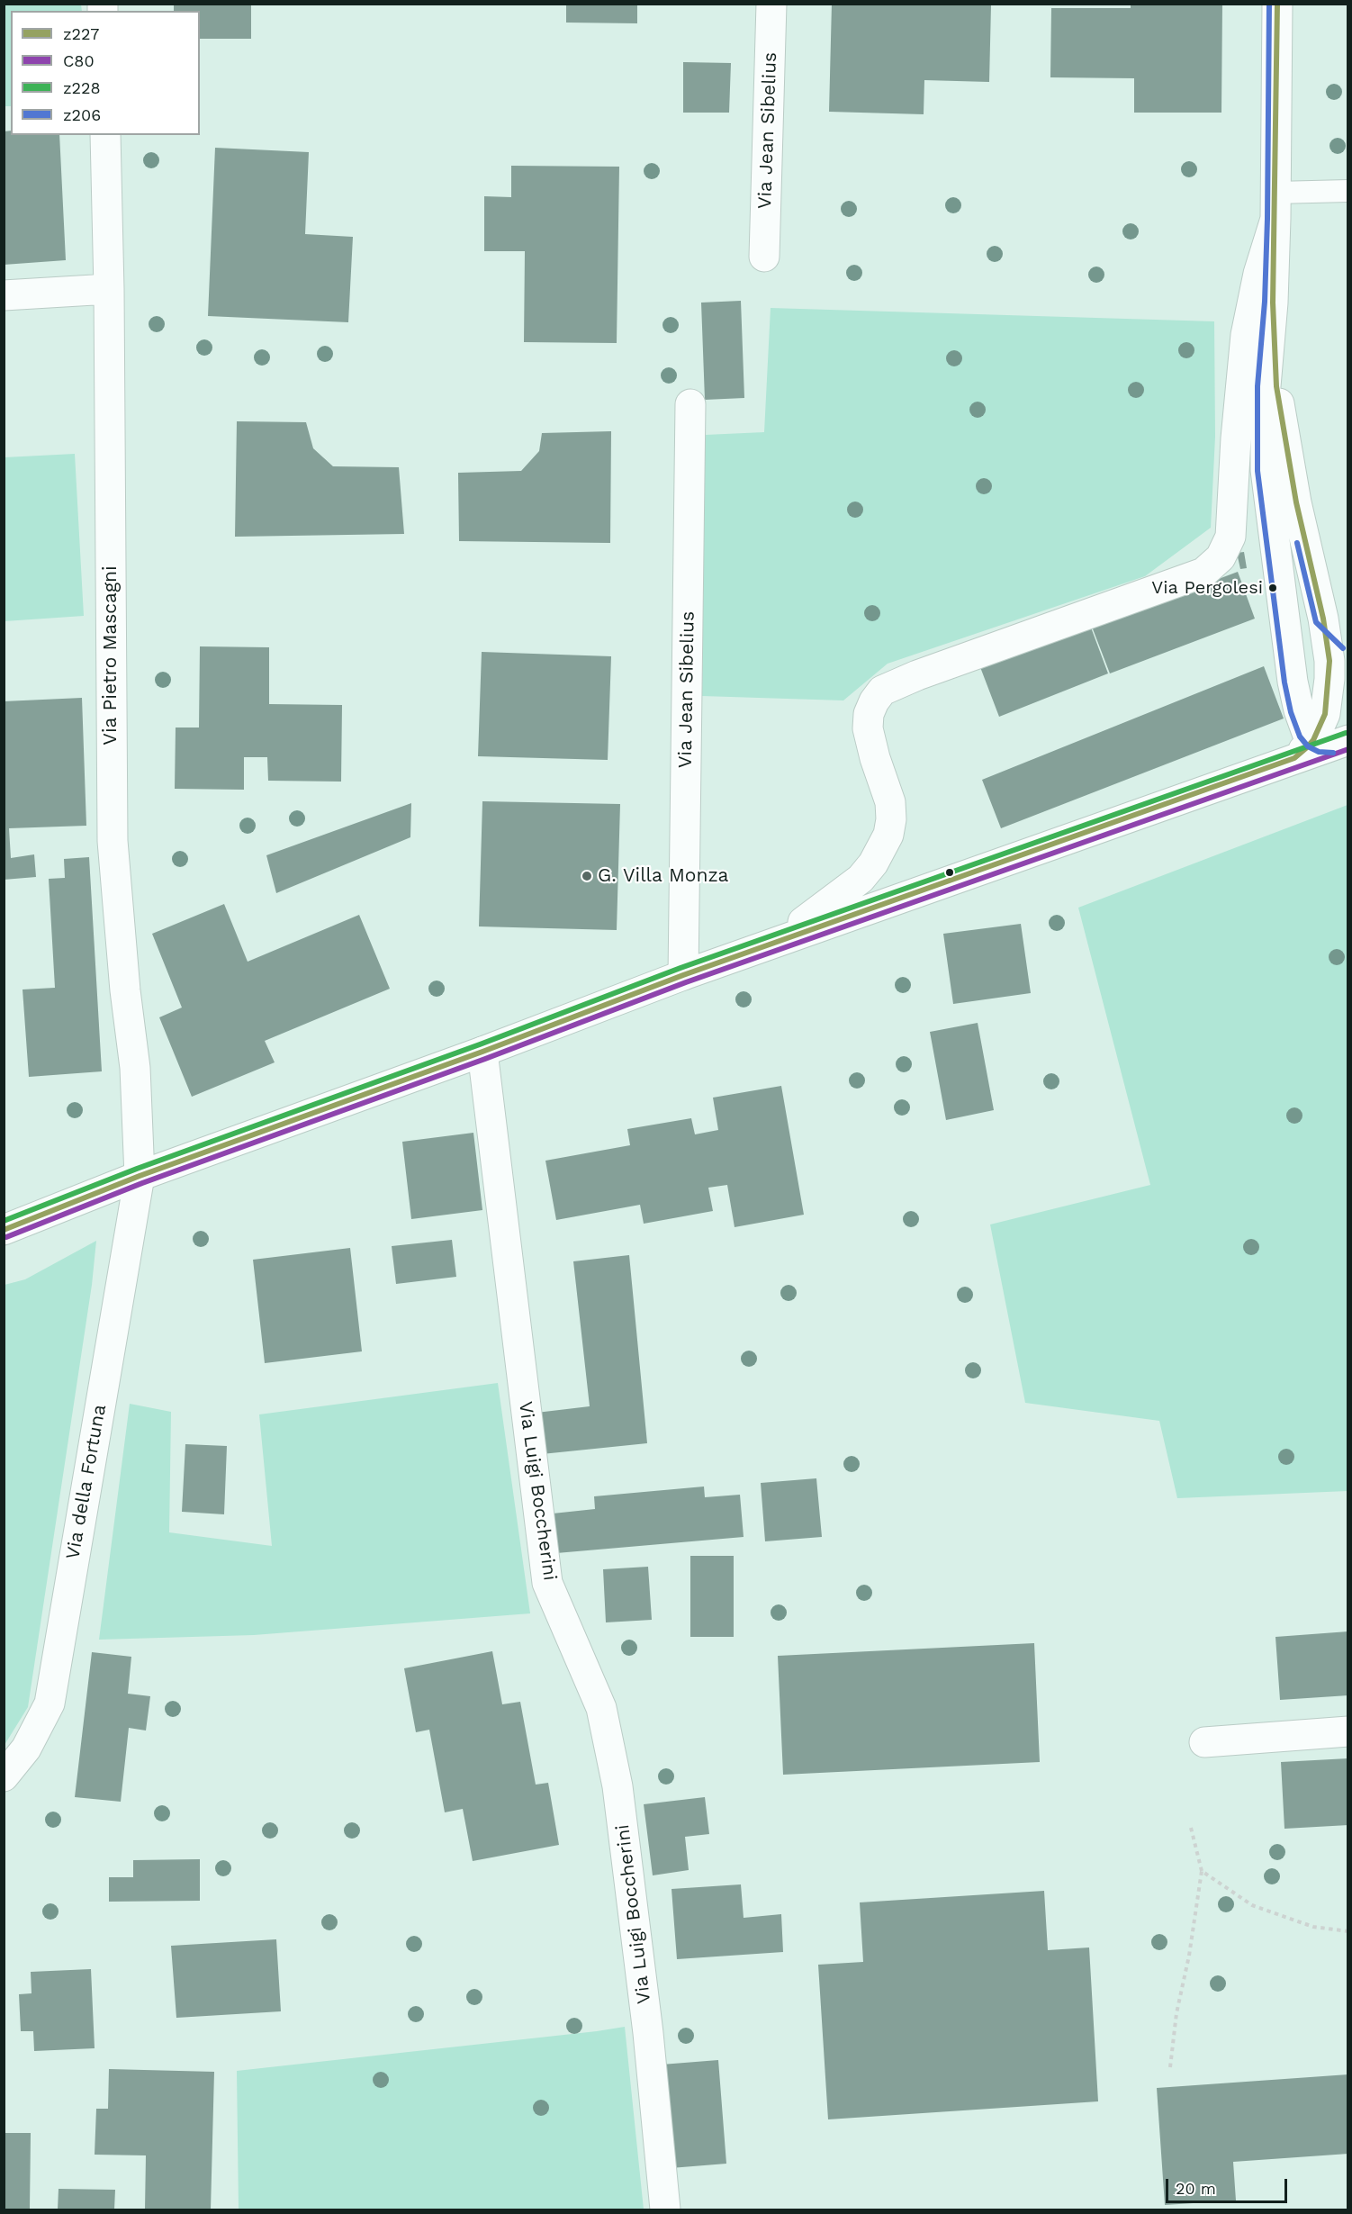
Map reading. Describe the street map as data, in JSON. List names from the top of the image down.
{
  "streets": {
    "street": [
      "Via Jean Sibelius",
      "Via Pietro Mascagni",
      "Via della Fortuna",
      "Via Luigi Boccherini"
    ]
  },
  "crossings": [
    ["Via Pietro Mascagni", "Via della Fortuna"]
  ],
  "places": ["Via Pergolesi", "G. Villa Monza"],
  "lines": [
    "transit line z227",
    "transit line z206",
    "transit line z228",
    "transit line C80"
  ],
  "legend": [
    "z227",
    "C80",
    "z228",
    "z206"
  ],
  "scale_bar": "20 m"
}
